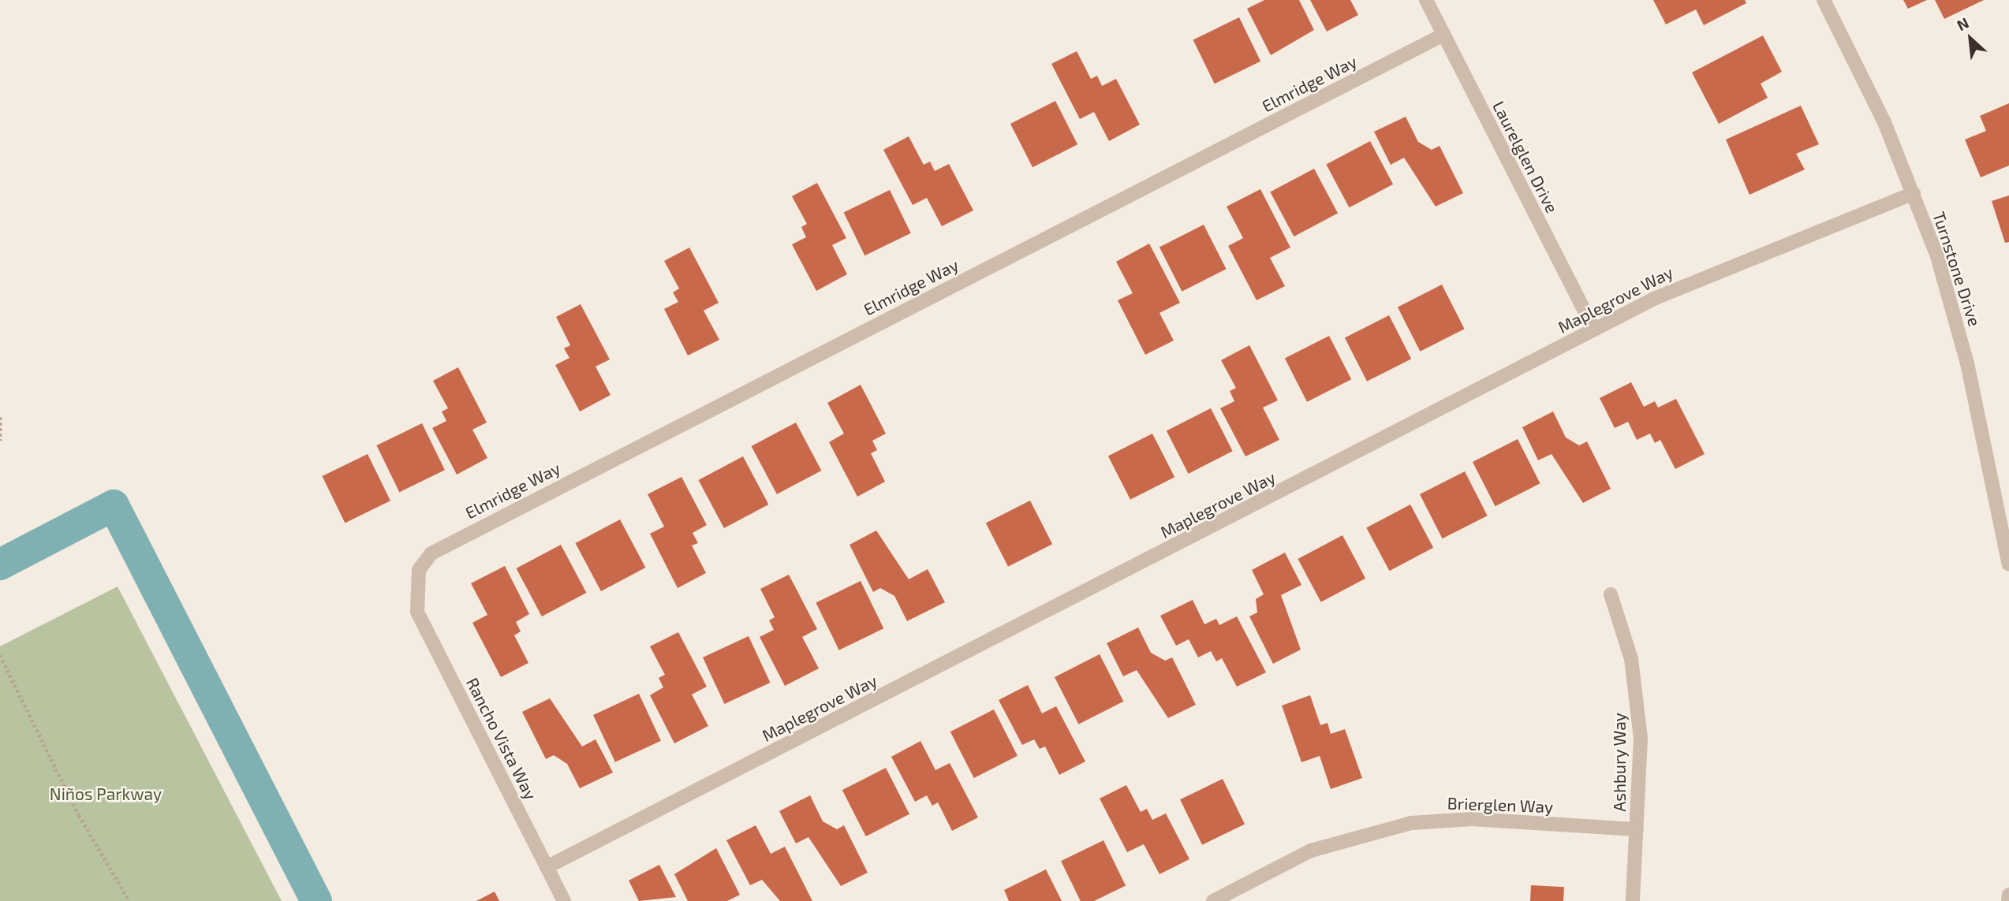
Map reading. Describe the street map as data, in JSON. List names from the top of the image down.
{
  "streets": {
    "street": [
      "Elmridge Way",
      "Laurelglen Drive",
      "Turnstone Drive",
      "Maplegrove Way",
      "Rancho Vista Way",
      "Ashbury Way",
      "Brierglen Way"
    ]
  },
  "crossings": [
    ["Elmridge Way", "Laurelglen Drive"],
    ["Elmridge Way", "Rancho Vista Way"],
    ["Laurelglen Drive", "Maplegrove Way"],
    ["Turnstone Drive", "Maplegrove Way"],
    ["Maplegrove Way", "Rancho Vista Way"],
    ["Ashbury Way", "Brierglen Way"]
  ],
  "parks": ["Niños Parkway"],
  "north": "top left"
}
